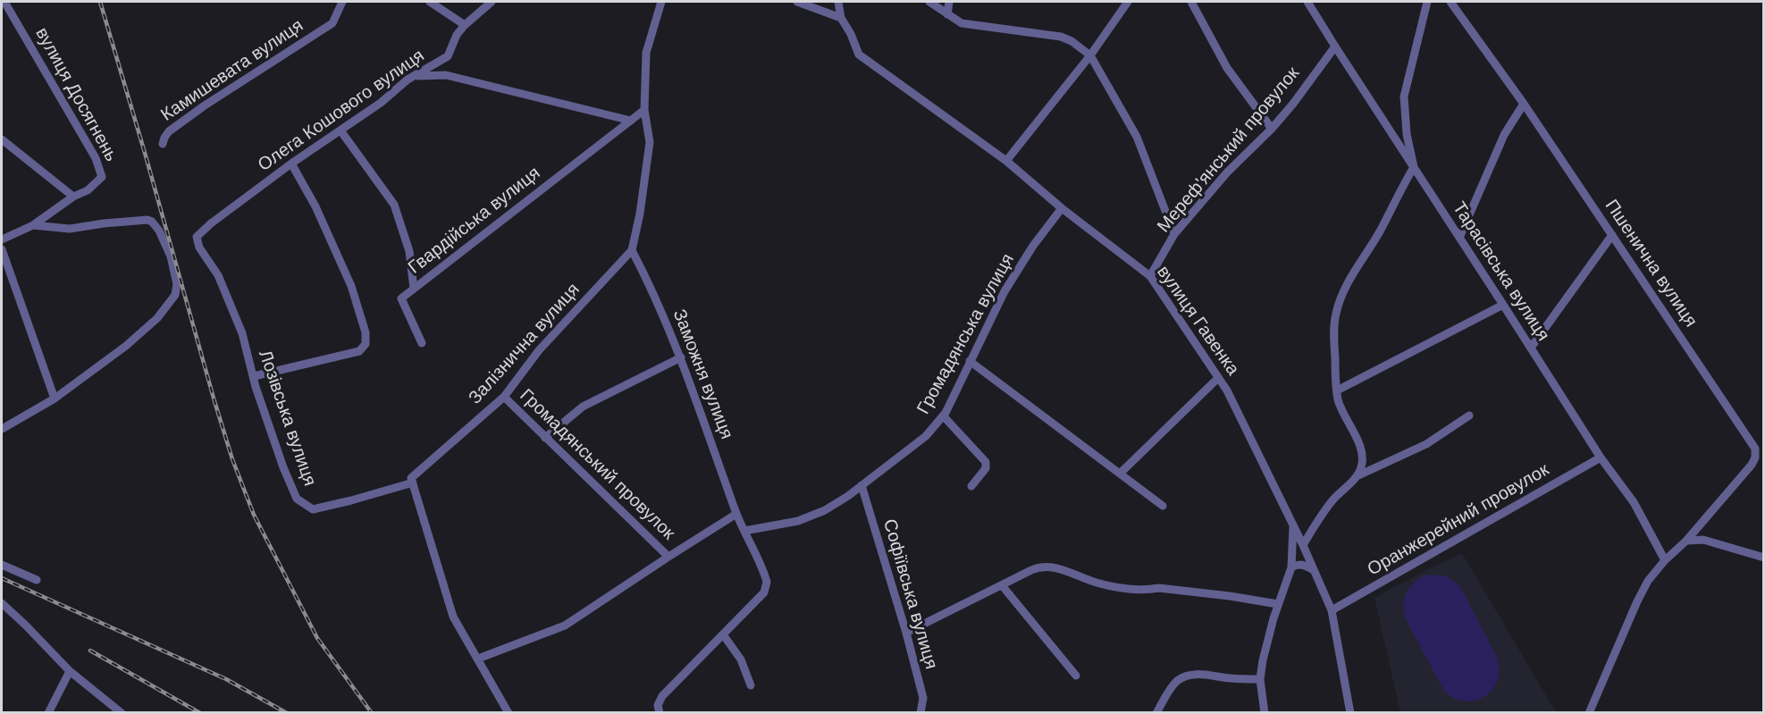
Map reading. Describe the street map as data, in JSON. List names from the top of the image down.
{
  "streets": {
    "street": [
      "Камишевата вулиця",
      "вулиця Досягнень",
      "Олега Кошового вулиця",
      "Мереф'янський провулок",
      "Гвардійська вулиця",
      "Пшенична вулиця",
      "Тарасівська вулиця",
      "вулиця Гавенка",
      "Громадянська вулиця",
      "Залізнична вулиця",
      "Заможня вулиця",
      "Лозівська вулиця",
      "Громадянський провулок",
      "Оранжерейний провулок",
      "Софіївська вулиця"
    ]
  },
  "crossings": [
    ["Олега Кошового вулиця", "Гвардійська вулиця"],
    ["Олега Кошового вулиця", "Лозівська вулиця"],
    ["Мереф'янський провулок", "Тарасівська вулиця"],
    ["Мереф'янський провулок", "вулиця Гавенка"],
    ["Пшенична вулиця", "Тарасівська вулиця"],
    ["Тарасівська вулиця", "Оранжерейний провулок"],
    ["вулиця Гавенка", "Громадянська вулиця"],
    ["вулиця Гавенка", "Оранжерейний провулок"],
    ["Громадянська вулиця", "Заможня вулиця"],
    ["Громадянська вулиця", "Софіївська вулиця"],
    ["Залізнична вулиця", "Заможня вулиця"],
    ["Залізнична вулиця", "Лозівська вулиця"],
    ["Залізнична вулиця", "Громадянський провулок"]
  ]
}
